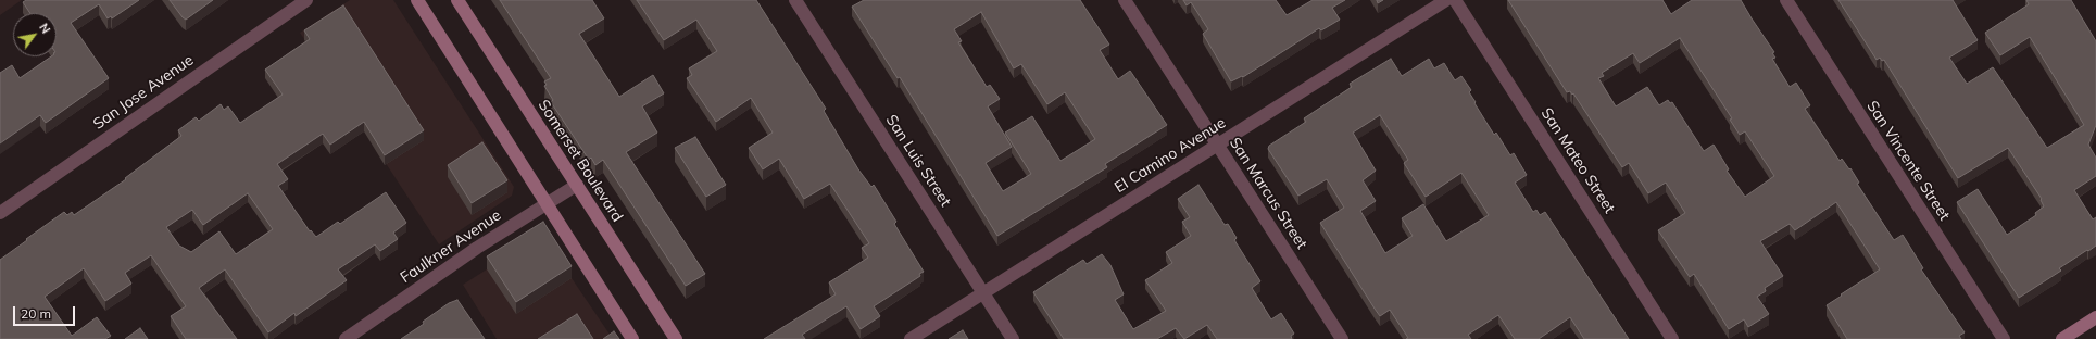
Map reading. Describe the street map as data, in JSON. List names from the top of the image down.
{
  "streets": {
    "main road": ["Somerset Boulevard"],
    "street": [
      "San Jose Avenue",
      "El Camino Avenue",
      "San Luis Street",
      "San Mateo Street",
      "San Vincente Street",
      "San Marcus Street",
      "Faulkner Avenue"
    ]
  },
  "crossings": [
    ["El Camino Avenue", "San Luis Street"],
    ["El Camino Avenue", "San Marcus Street"],
    ["Somerset Boulevard", "Faulkner Avenue"]
  ],
  "scale_bar": "20 m",
  "north": "top right"
}
